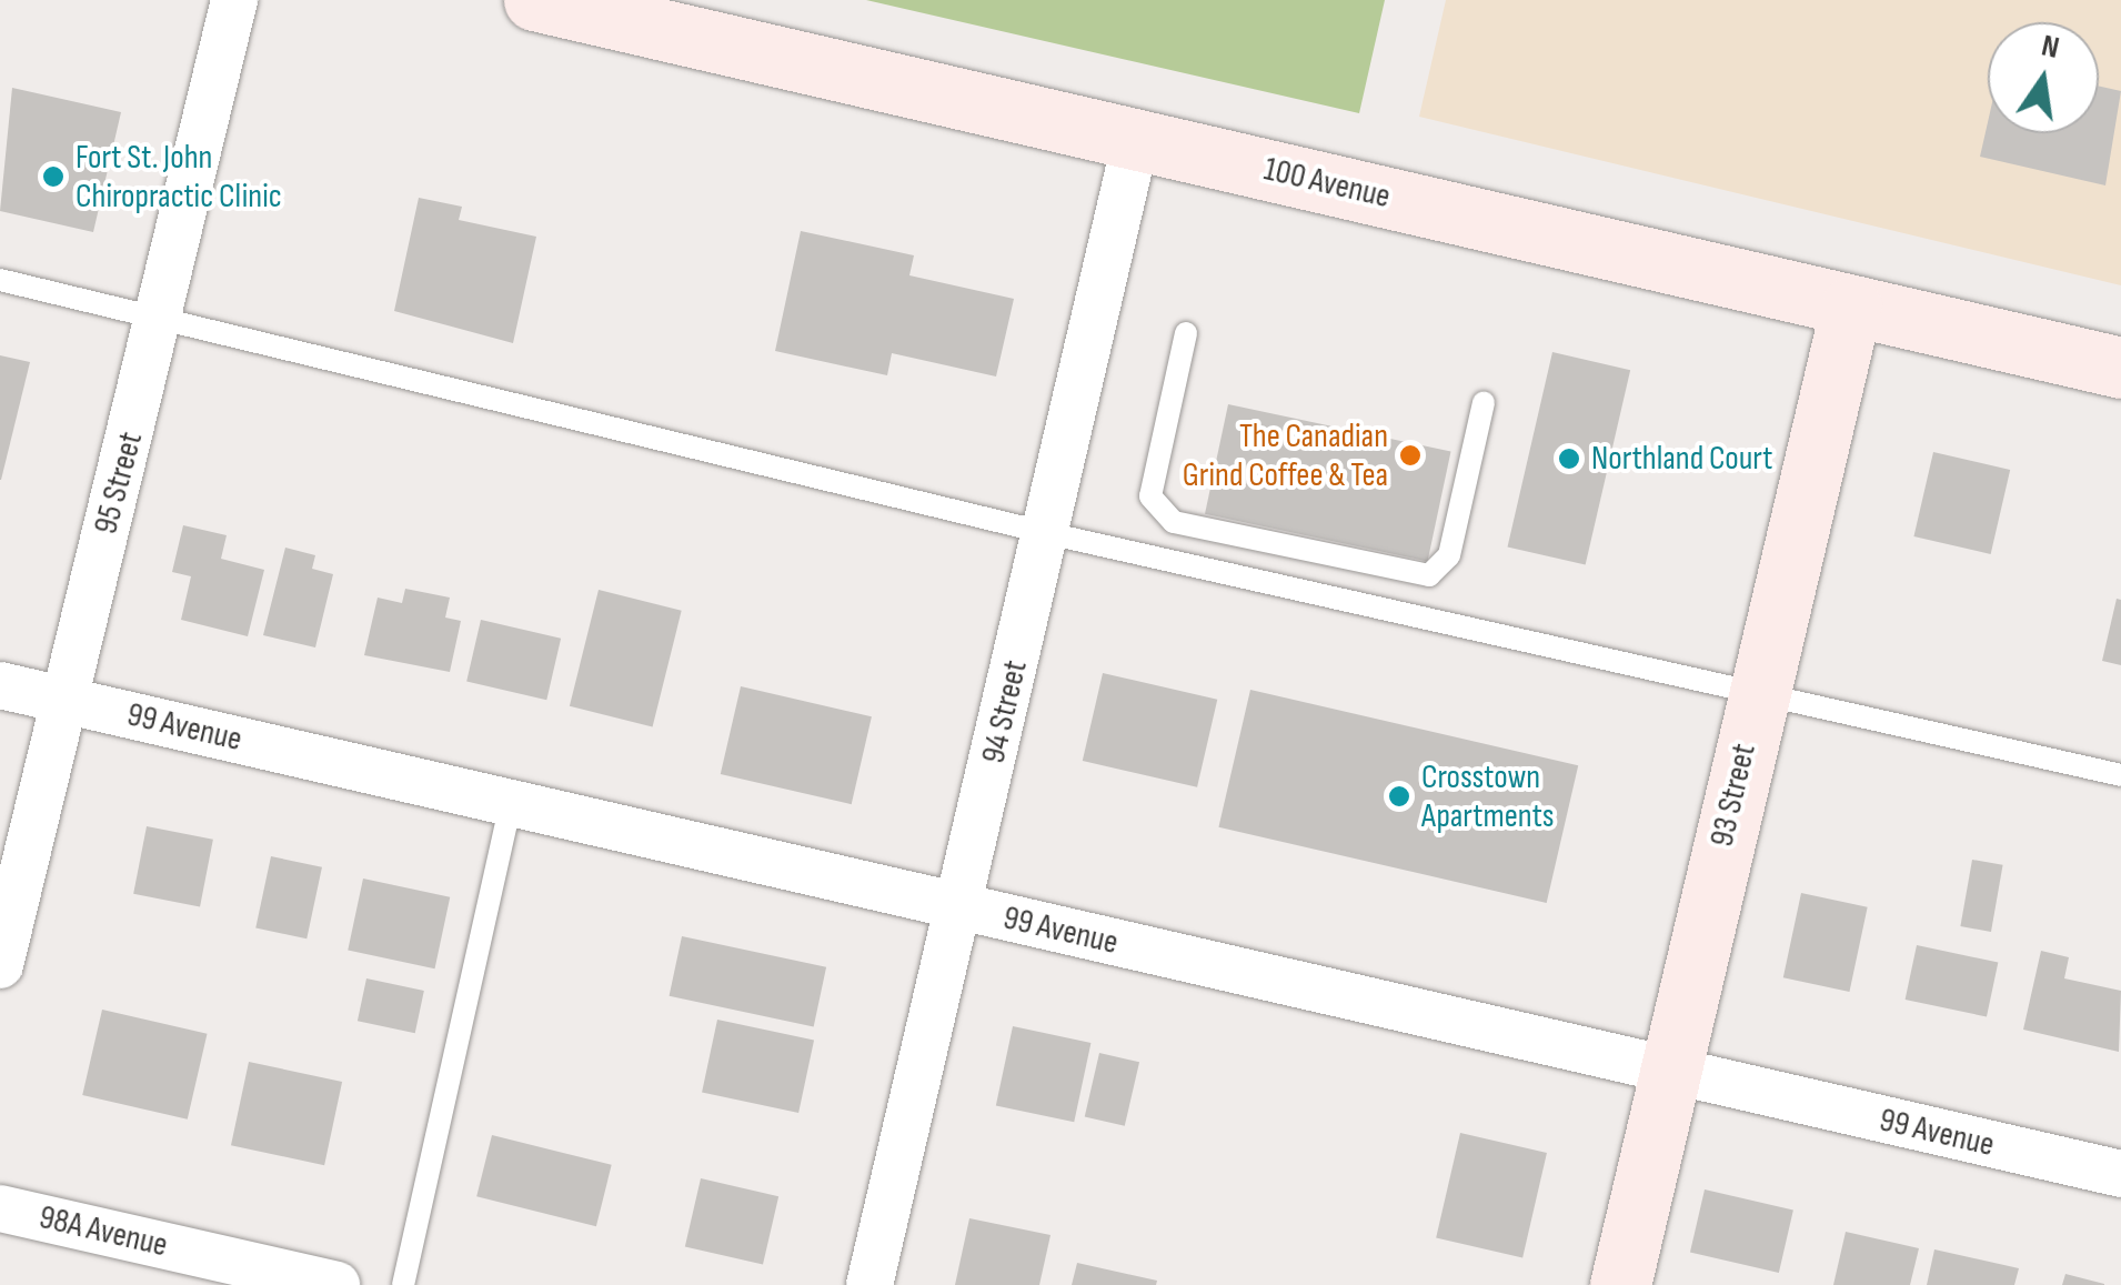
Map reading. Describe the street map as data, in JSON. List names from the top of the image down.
{
  "streets": {
    "main road": ["100 Avenue", "93 Street"],
    "street": [
      "95 Street",
      "94 Street",
      "99 Avenue",
      "98A Avenue"
    ]
  },
  "crossings": [
    ["100 Avenue", "94 Street"],
    ["100 Avenue", "93 Street"],
    ["95 Street", "99 Avenue"],
    ["94 Street", "99 Avenue"],
    ["99 Avenue", "93 Street"]
  ],
  "places": [
    "Fort St. John Chiropractic Clinic",
    "The Canadian Grind Coffee & Tea",
    "Northland Court",
    "Crosstown Apartments"
  ],
  "north": "top"
}
